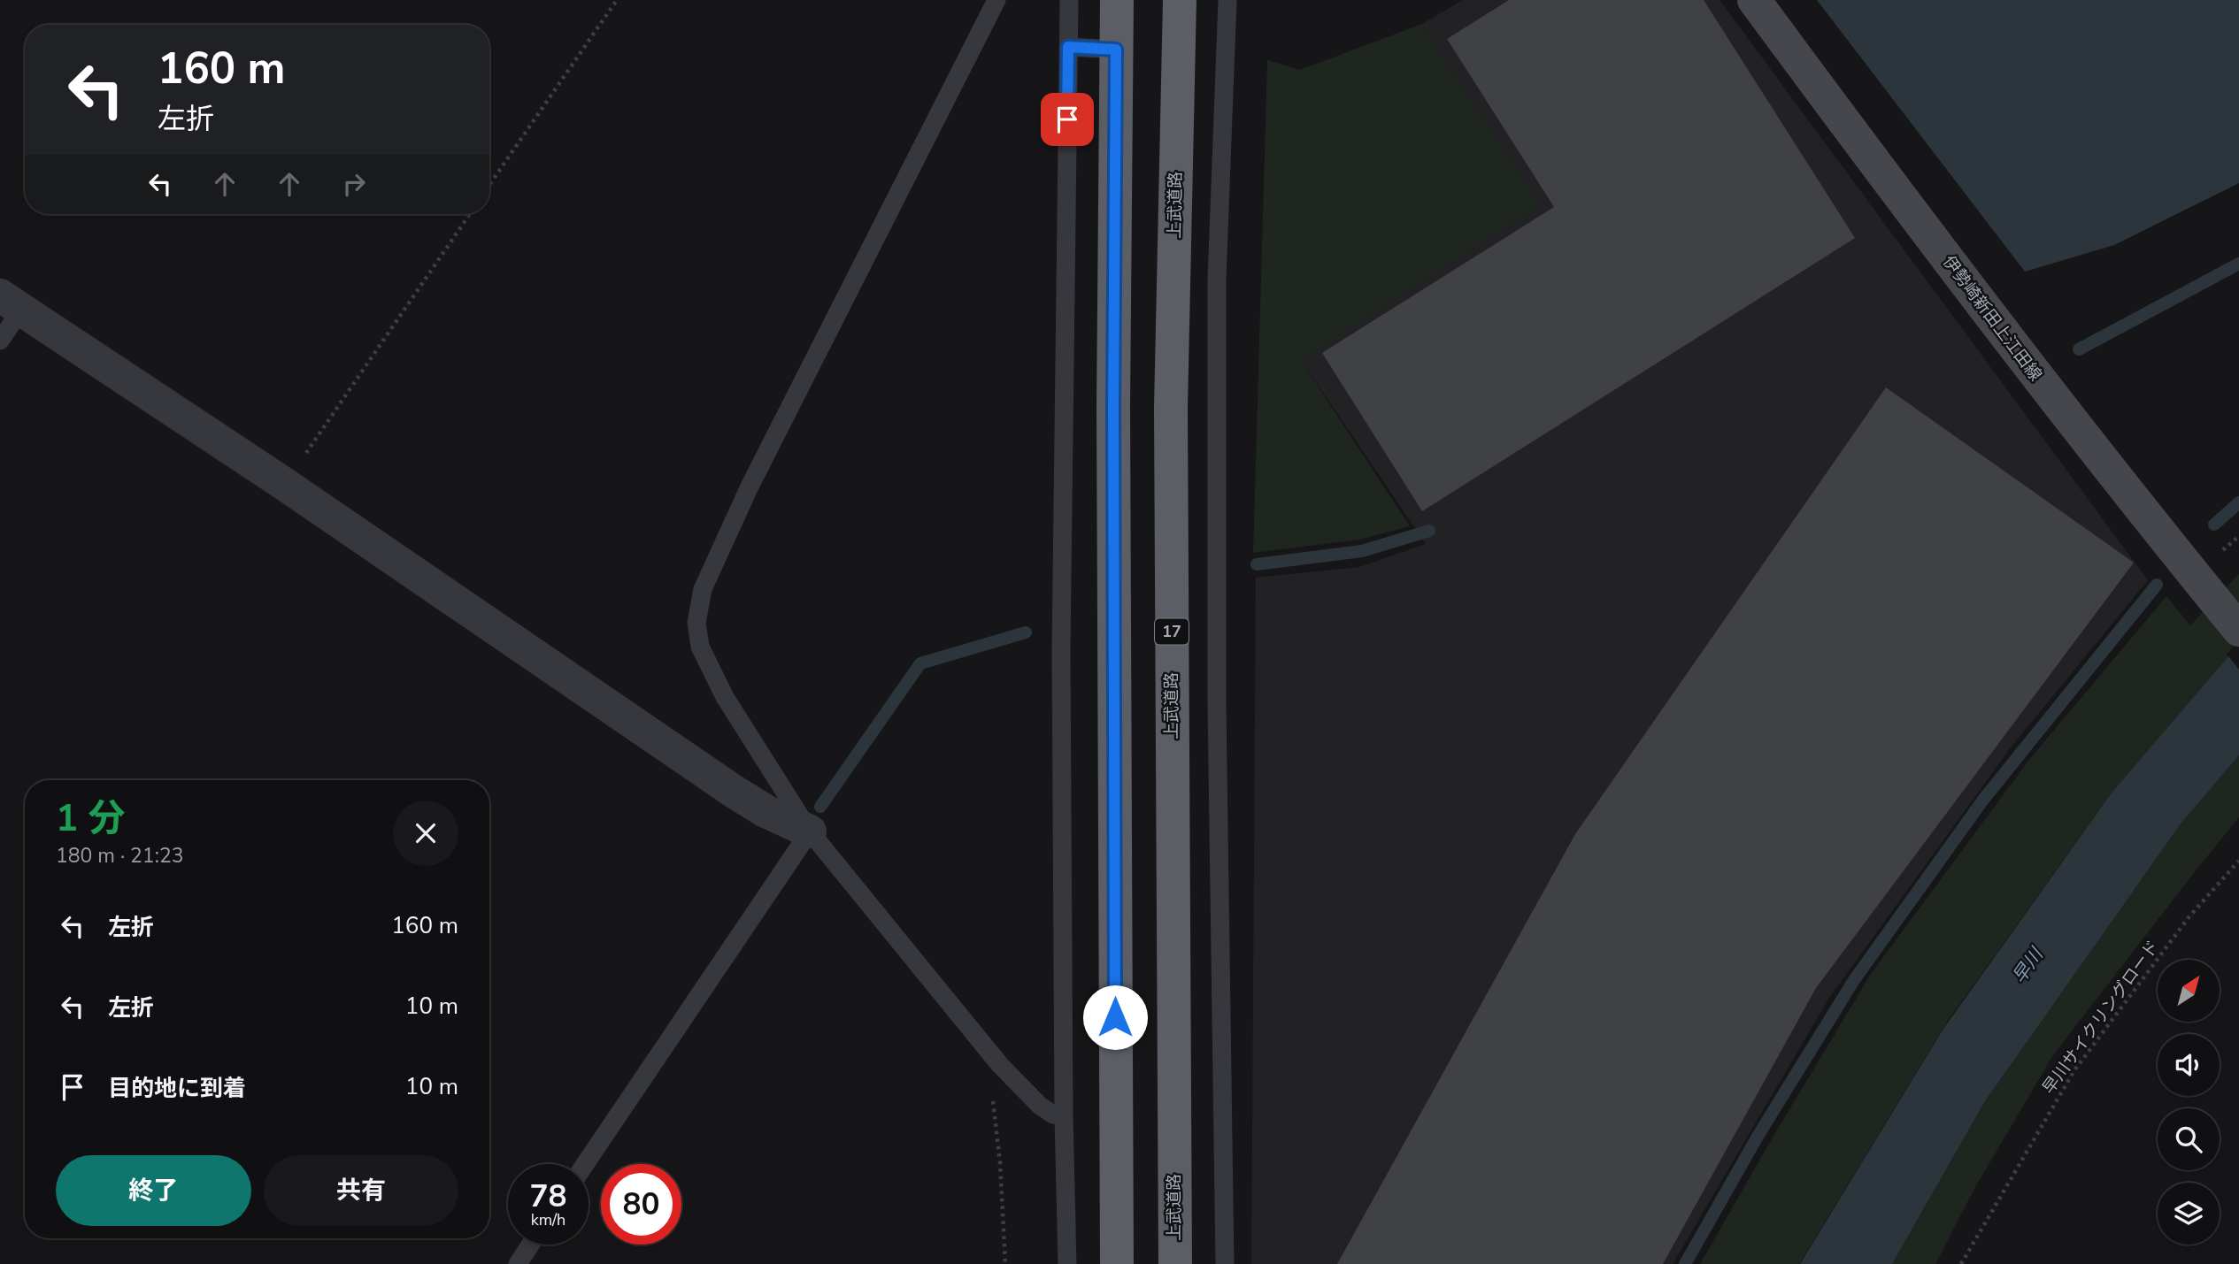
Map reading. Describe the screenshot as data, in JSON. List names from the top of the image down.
{
  "streets": {
    "highway": ["上武道路", "17"],
    "main road": ["伊勢崎新田上江田線"],
    "path": ["早川サイクリングロード"]
  },
  "water": ["早川"],
  "north": "top right",
  "page": {
    "turn": ["160 m", "左折"],
    "heading": ["1 分", "180 m · 21:23"],
    "list": [
      {
        "name": "左折",
        "value": "160 m"
      },
      {
        "name": "左折",
        "value": "10 m"
      },
      {
        "name": "目的地に到着",
        "value": "10 m"
      }
    ],
    "buttons": ["終了", "共有"],
    "speed": "78 km/h",
    "limit": "80"
  }
}
